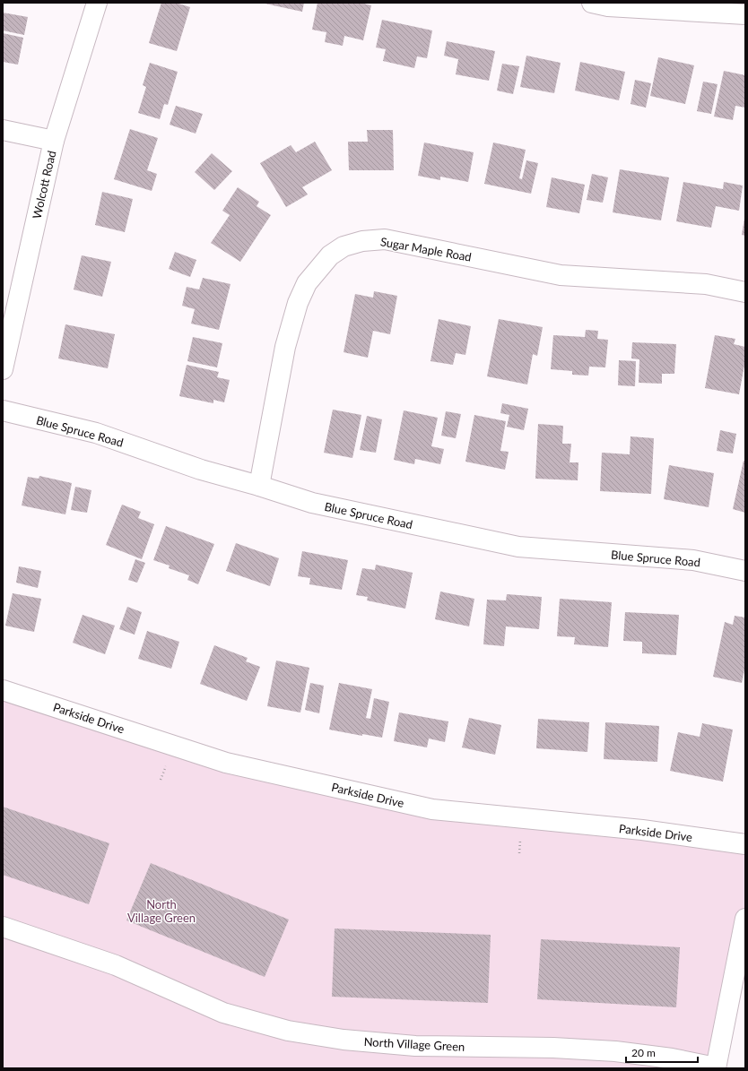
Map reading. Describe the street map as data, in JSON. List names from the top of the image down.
{
  "streets": {
    "street": [
      "Wolcott Road",
      "Sugar Maple Road",
      "Blue Spruce Road",
      "Parkside Drive",
      "North Village Green"
    ]
  },
  "crossings": [
    ["Sugar Maple Road", "Blue Spruce Road"]
  ],
  "parks": ["North Village Green"],
  "scale_bar": "20 m"
}
